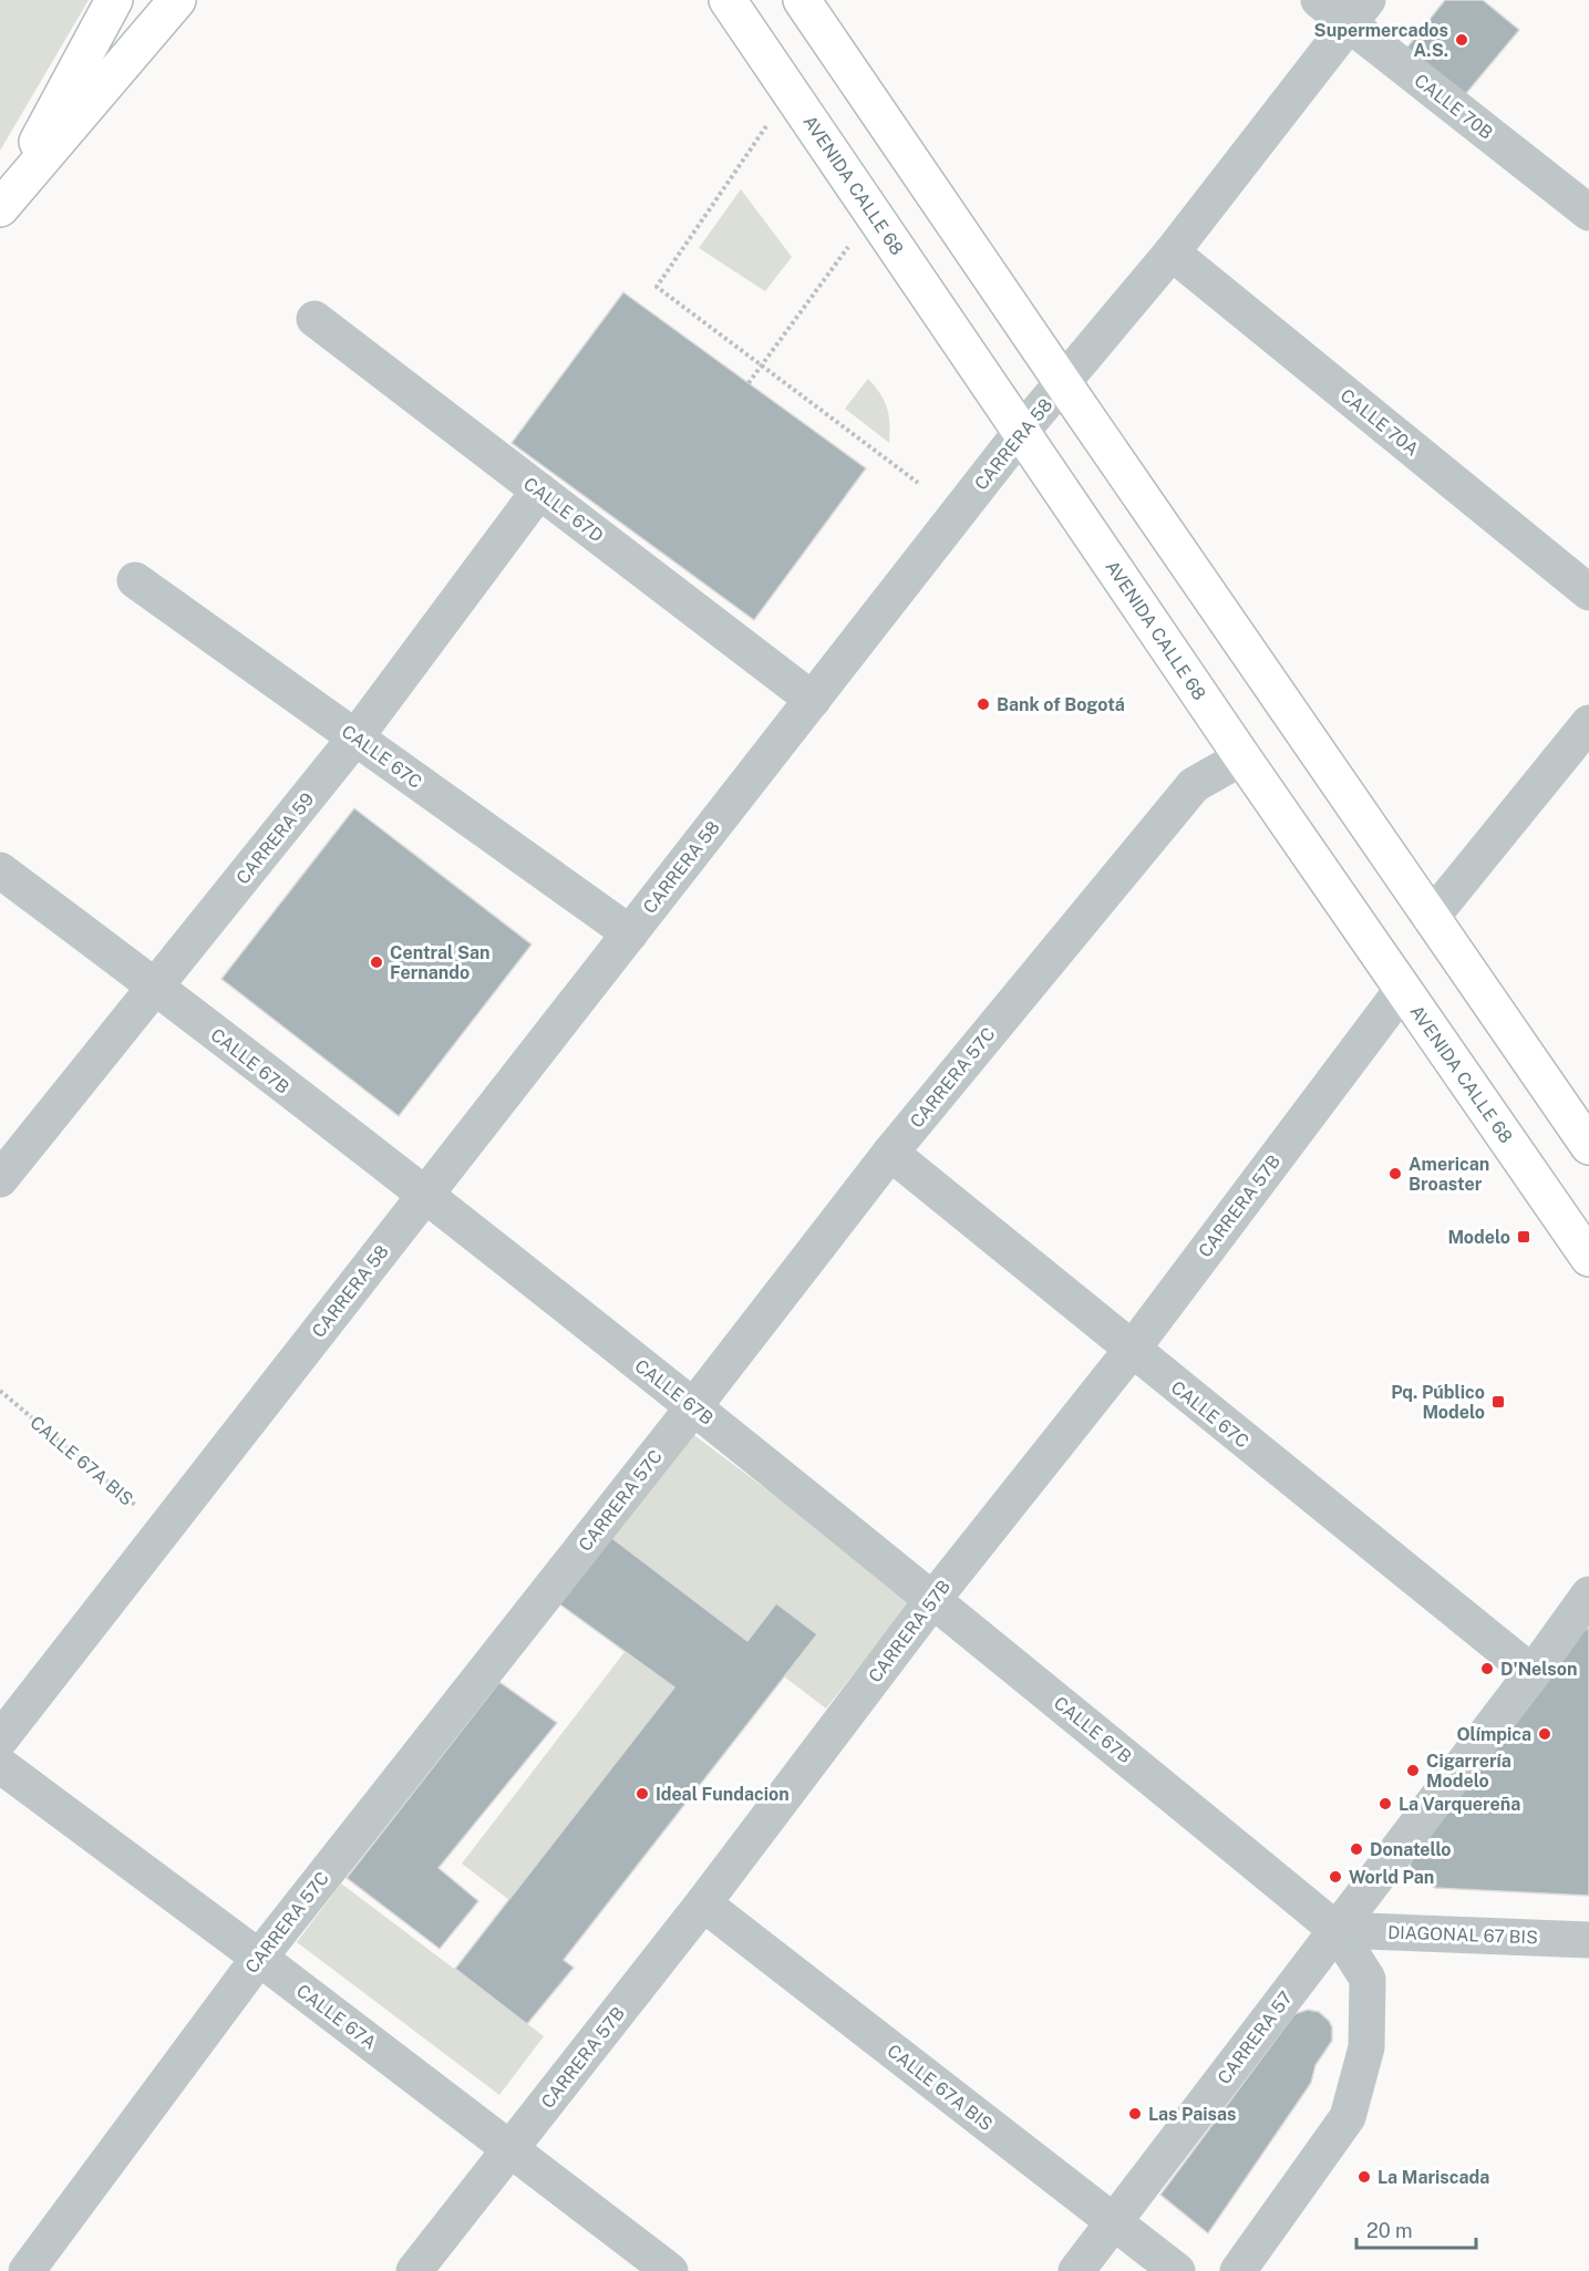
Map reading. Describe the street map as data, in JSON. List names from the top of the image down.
{
  "streets": {
    "main road": ["AVENIDA CALLE 68"],
    "street": [
      "CALLE 70B",
      "CALLE 70A",
      "CARRERA 58",
      "CALLE 67D",
      "CALLE 67C",
      "CARRERA 59",
      "CALLE 67B",
      "CARRERA 57C",
      "CARRERA 57B",
      "CALLE 67A BIS",
      "DIAGONAL 67 BIS",
      "CALLE 67A",
      "CARRERA 57"
    ]
  },
  "crossings": [
    ["CALLE 70B", "CARRERA 58"],
    ["AVENIDA CALLE 68", "CARRERA 58"],
    ["AVENIDA CALLE 68", "CARRERA 57C"],
    ["AVENIDA CALLE 68", "CARRERA 57B"],
    ["CALLE 70A", "CARRERA 58"],
    ["CARRERA 58", "CALLE 67D"],
    ["CARRERA 58", "CALLE 67C"],
    ["CARRERA 58", "CALLE 67B"],
    ["CARRERA 58", "CALLE 67A BIS"],
    ["CALLE 67D", "CARRERA 59"],
    ["CALLE 67C", "CARRERA 59"],
    ["CALLE 67C", "CARRERA 57C"],
    ["CALLE 67C", "CARRERA 57B"],
    ["CALLE 67C", "CARRERA 57"],
    ["CARRERA 59", "CALLE 67B"],
    ["CALLE 67B", "CARRERA 57C"],
    ["CALLE 67B", "CARRERA 57B"],
    ["CALLE 67B", "DIAGONAL 67 BIS"],
    ["CALLE 67B", "CARRERA 57"],
    ["CARRERA 57C", "CALLE 67A"],
    ["CARRERA 57B", "CALLE 67A BIS"],
    ["CARRERA 57B", "CALLE 67A"],
    ["CALLE 67A BIS", "CARRERA 57"],
    ["DIAGONAL 67 BIS", "CARRERA 57"]
  ],
  "places": {
    "other": [
      "Supermercados A.S.",
      "Bank of Bogotá",
      "Central San Fernando",
      "American Broaster",
      "D'Nelson",
      "Olímpica",
      "Cigarrería Modelo",
      "Ideal Fundacion",
      "La Varquereña",
      "Donatello",
      "World Pan",
      "Las Paisas",
      "La Mariscada"
    ],
    "transit": ["Modelo", "Pq. Público Modelo"]
  },
  "scale_bar": "20 m"
}
